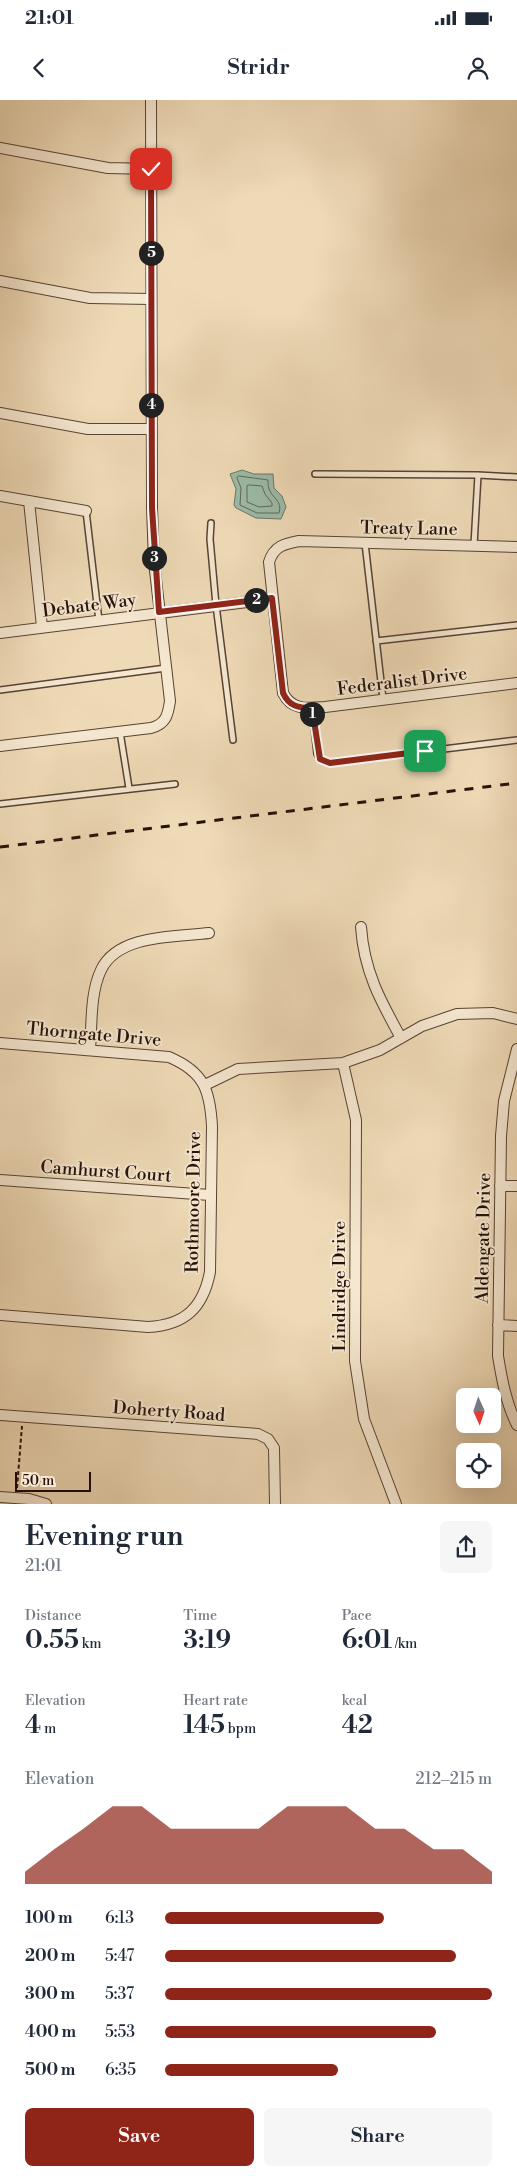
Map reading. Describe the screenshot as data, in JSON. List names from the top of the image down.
{
  "streets": {
    "street": [
      "Treaty Lane",
      "Debate Way",
      "Federalist Drive",
      "Thorngate Drive",
      "Camhurst Court",
      "Rothmoore Drive",
      "Aldengate Drive",
      "Lindridge Drive",
      "Doherty Road"
    ]
  },
  "crossings": [
    ["Treaty Lane", "Debate Way"],
    ["Treaty Lane", "Federalist Drive"],
    ["Debate Way", "Federalist Drive"],
    ["Thorngate Drive", "Rothmoore Drive"],
    ["Camhurst Court", "Rothmoore Drive"]
  ],
  "scale_bar": "50 m",
  "north": "bottom",
  "page": {
    "status": "21:01",
    "header": "Stridr",
    "pins": [
      "5",
      "4",
      "3",
      "2",
      "1"
    ],
    "scale": "50 m",
    "heading": ["Evening run", "21:01"],
    "stats": [
      ["Distance", "0.55 km"],
      ["Time", "3:19"],
      ["Pace", "6:01 /km"],
      ["Elevation", "4 m"],
      ["Heart rate", "145 bpm"],
      ["kcal", "42"]
    ],
    "chart": ["Elevation", "212–215 m"],
    "list": [
      {
        "name": "100 m",
        "note": "6:13"
      },
      {
        "name": "200 m",
        "note": "5:47"
      },
      {
        "name": "300 m",
        "note": "5:37"
      },
      {
        "name": "400 m",
        "note": "5:53"
      },
      {
        "name": "500 m",
        "note": "6:35"
      }
    ],
    "buttons": ["Save", "Share"]
  }
}
